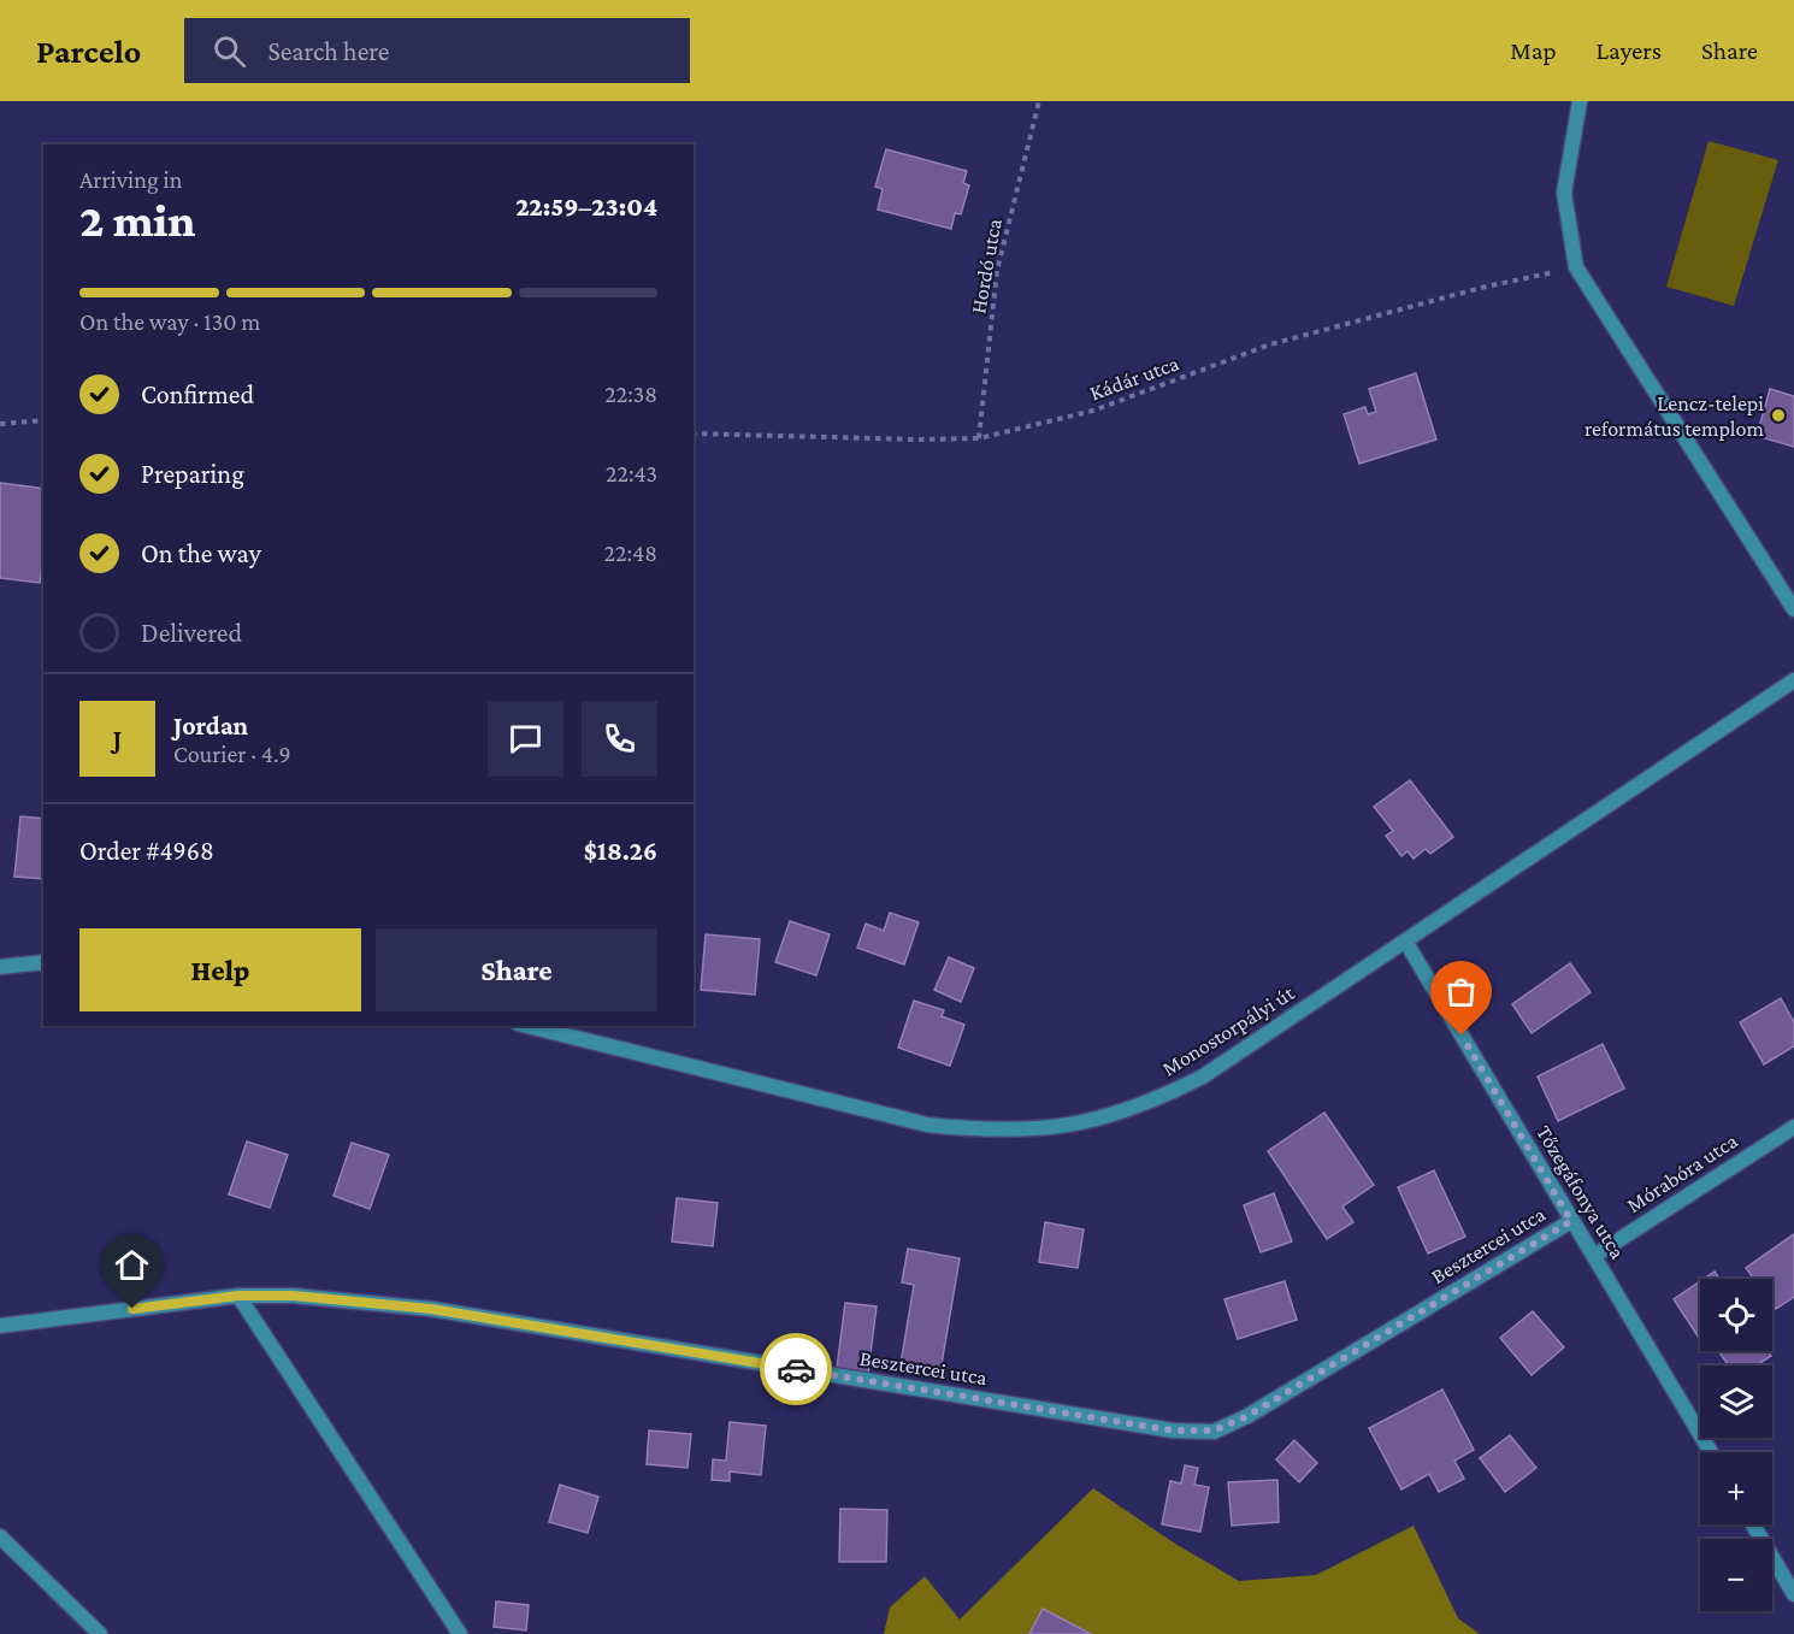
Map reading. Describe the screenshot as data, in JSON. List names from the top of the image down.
{
  "streets": {
    "street": [
      "Monostorpályi út",
      "Mórabóra utca",
      "Tőzegáfonya utca",
      "Besztercei utca"
    ],
    "path": ["Hordó utca", "Kádár utca"]
  },
  "crossings": [
    ["Hordó utca", "Kádár utca"],
    ["Monostorpályi út", "Tőzegáfonya utca"],
    ["Mórabóra utca", "Tőzegáfonya utca"],
    ["Tőzegáfonya utca", "Besztercei utca"]
  ],
  "places": ["Lencz-telepi református templom"],
  "page": {
    "header": "Parcelo",
    "search": "Search here",
    "nav": ["Map", "Layers", "Share"],
    "heading": ["2 min", "Arriving in", "22:59–23:04"],
    "panel": [
      "Jordan",
      "Courier · 4.9",
      "Order #4968",
      "$18.26"
    ],
    "bar": "On the way · 130 m",
    "list": [
      ["Confirmed", "22:38"],
      ["Preparing", "22:43"],
      ["On the way", "22:48"],
      "Delivered"
    ],
    "round": "J",
    "buttons": ["Help", "Share"],
    "map_buttons": ["+", "−"]
  }
}
